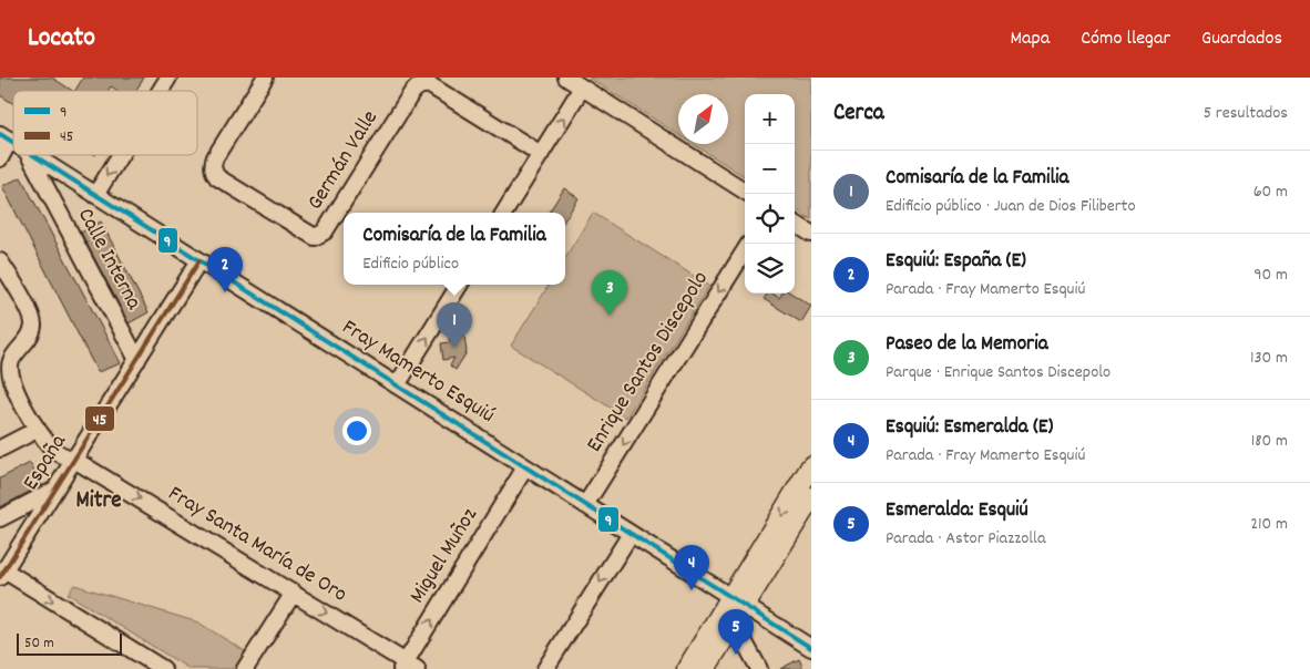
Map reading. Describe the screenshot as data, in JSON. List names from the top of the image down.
{
  "streets": {
    "street": [
      "Germán Valle",
      "Calle Interna",
      "Enrique Santos Discepolo",
      "Fray Mamerto Esquiú",
      "España",
      "Fray Santa María de Oro",
      "Miguel Muñoz"
    ]
  },
  "crossings": [
    ["Calle Interna", "España"],
    ["Enrique Santos Discepolo", "Fray Mamerto Esquiú"],
    ["Fray Mamerto Esquiú", "España"],
    ["Fray Mamerto Esquiú", "Miguel Muñoz"],
    ["España", "Fray Santa María de Oro"],
    ["Fray Santa María de Oro", "Miguel Muñoz"]
  ],
  "one_way": ["Enrique Santos Discepolo"],
  "districts": ["Mitre"],
  "lines": ["transit line 9", "transit line 45"],
  "legend": ["9", "45"],
  "scale_bar": "50 m",
  "north": "top right",
  "page": {
    "header": "Locato",
    "nav": ["Mapa", "Cómo llegar", "Guardados"],
    "heading": ["Cerca", "5 resultados"],
    "map_buttons": ["+", "−"],
    "list": [
      {
        "mark": "1",
        "name": "Comisaría de la Familia",
        "note": "Edificio público · Juan de Dios Filiberto",
        "value": "60 m"
      },
      {
        "mark": "2",
        "name": "Esquiú: España (E)",
        "note": "Parada · Fray Mamerto Esquiú",
        "value": "90 m"
      },
      {
        "mark": "3",
        "name": "Paseo de la Memoria",
        "note": "Parque · Enrique Santos Discepolo",
        "value": "130 m"
      },
      {
        "mark": "4",
        "name": "Esquiú: Esmeralda (E)",
        "note": "Parada · Fray Mamerto Esquiú",
        "value": "180 m"
      },
      {
        "mark": "5",
        "name": "Esmeralda: Esquiú",
        "note": "Parada · Astor Piazzolla",
        "value": "210 m"
      }
    ],
    "popup": ["Comisaría de la Familia", "Edificio público"],
    "pins": [
      "2",
      "3",
      "1",
      "4",
      "5"
    ],
    "scale": "50 m"
  }
}
